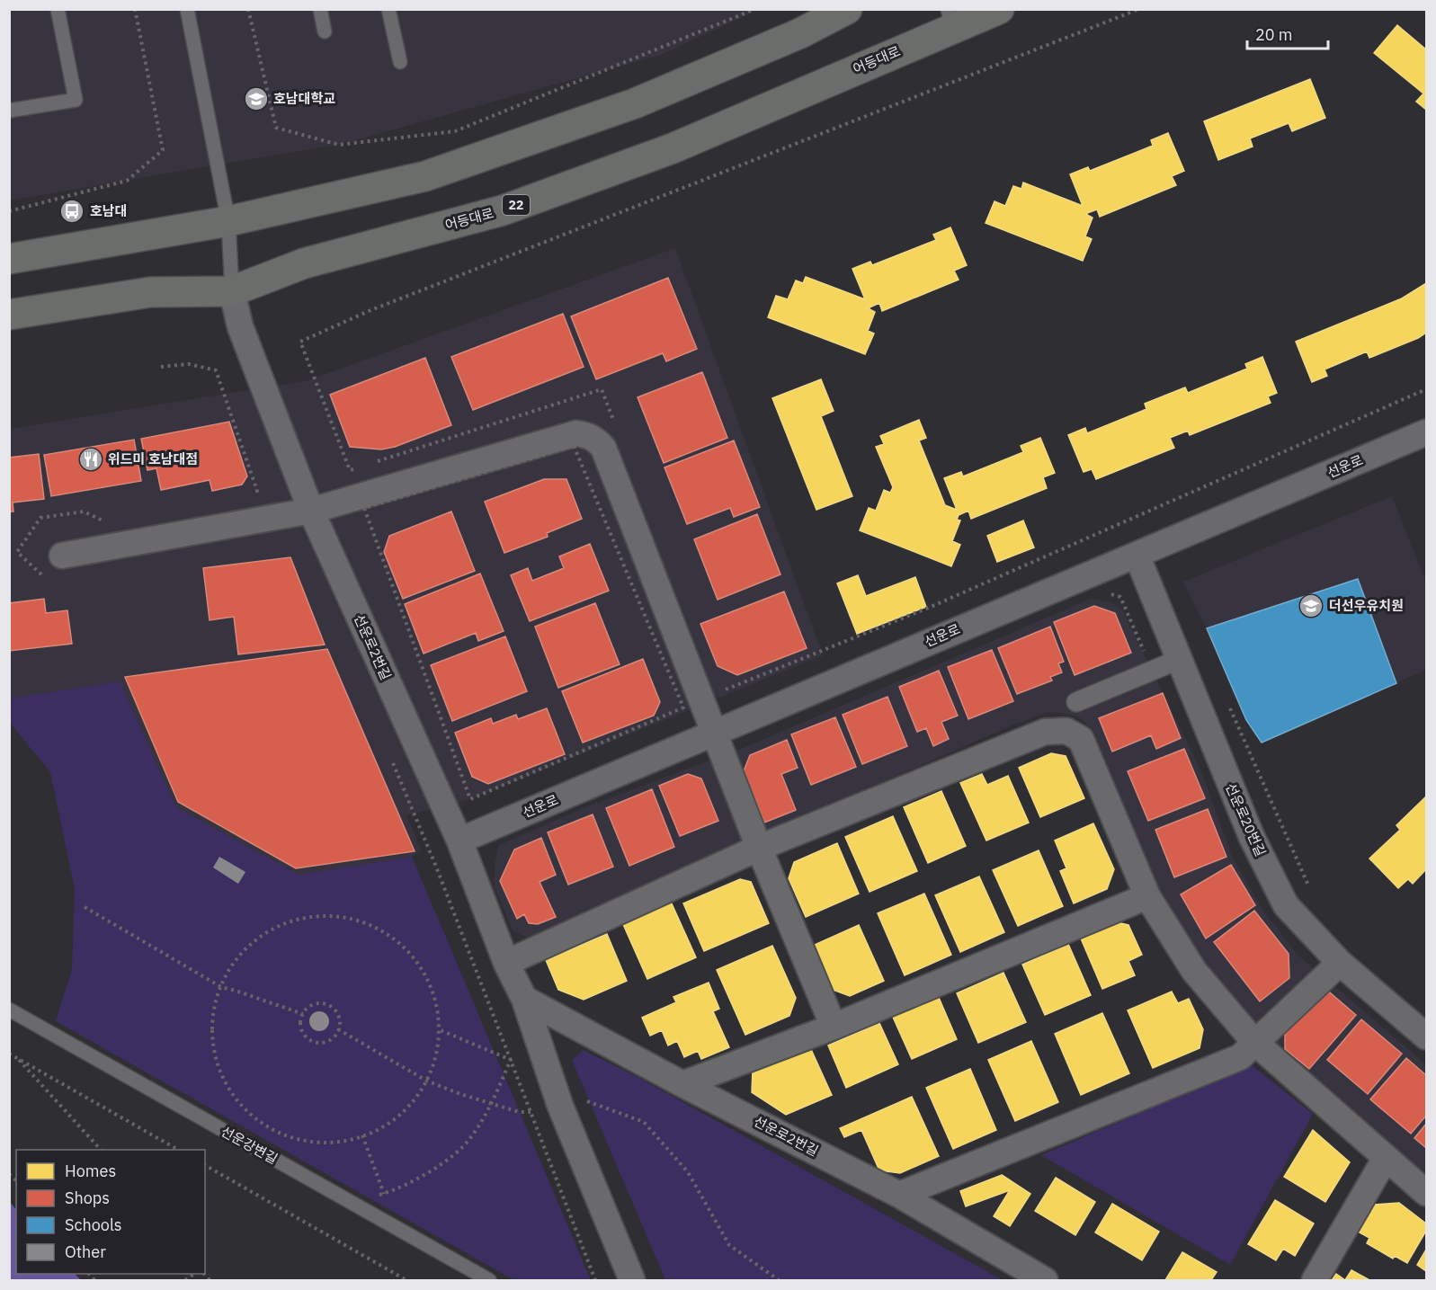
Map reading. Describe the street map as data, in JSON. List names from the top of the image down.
{
  "streets": {
    "main road": ["어등대로", "22"],
    "street": ["선운로", "선운로2번길", "선운로20번길"],
    "lane": ["선운강변길"]
  },
  "crossings": [
    ["어등대로", "선운로2번길"],
    ["선운로", "선운로2번길"],
    ["선운로", "선운로20번길"]
  ],
  "places": {
    "school or university": ["호남대학교", "더선우유치원"],
    "bus stop": ["호남대"],
    "restaurant": ["위드미 호남대점"]
  },
  "legend": [
    "Homes",
    "Shops",
    "Schools",
    "Other"
  ],
  "scale_bar": "20 m"
}
